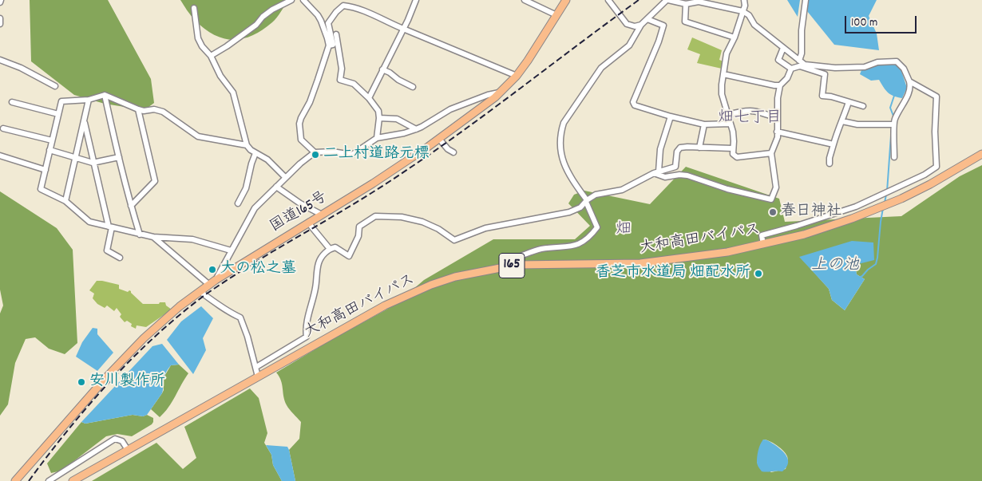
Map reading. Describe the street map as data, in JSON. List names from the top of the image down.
{
  "streets": {
    "highway": ["国道165号", "大和高田バイパス", "165"]
  },
  "districts": ["畑七丁目", "畑"],
  "water": ["上の池"],
  "places": [
    "二上村道路元標",
    "春日神社",
    "大の松之墓",
    "香芝市水道局 畑配水所",
    "安川製作所"
  ],
  "scale_bar": "100 m"
}
